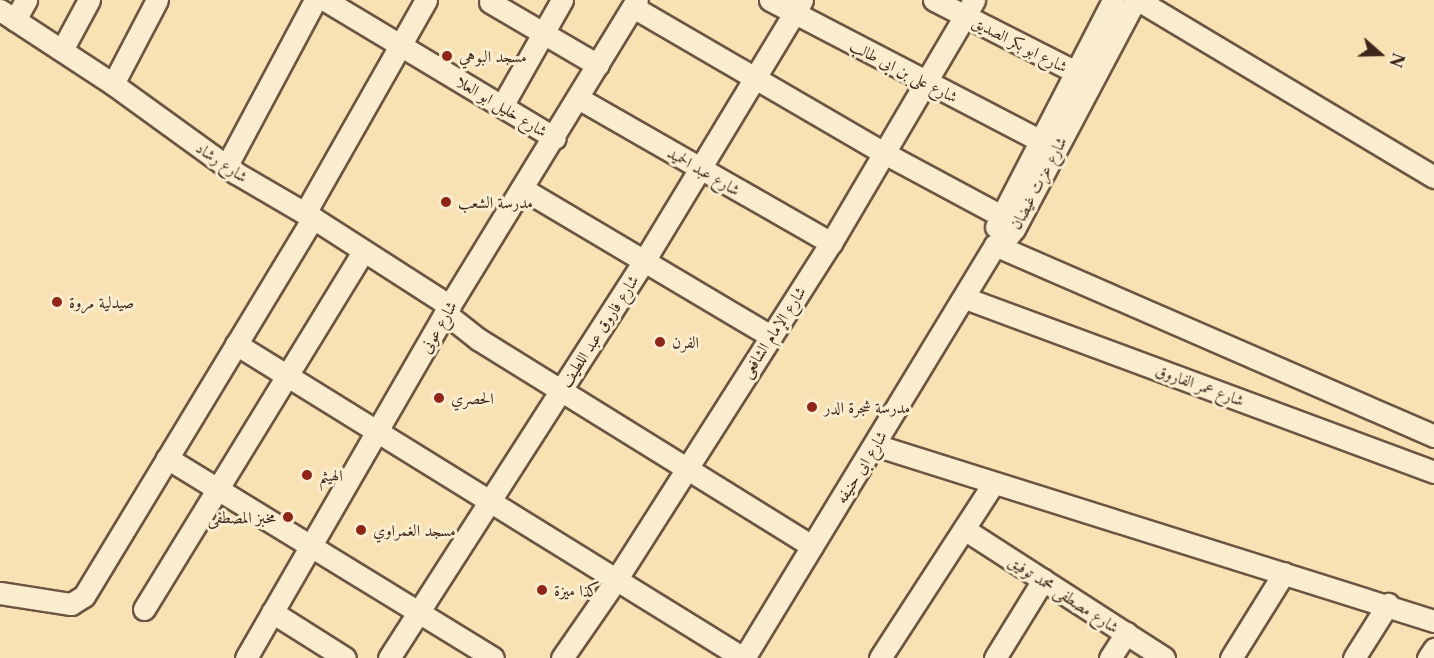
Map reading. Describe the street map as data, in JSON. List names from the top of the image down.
{
  "streets": {
    "street": [
      "شارع ابو بكر الصديق",
      "شارع على بن ابى طالب",
      "شارع خليل ابو العلا",
      "شارع رشاد",
      "شارع عبد الحميد",
      "شارع عزت غيضان",
      "شارع عونى",
      "شارع فاروق عبد اللطيف",
      "شارع الإمام الشافعى",
      "شارع عمر الفاروق",
      "شارع ابى حنيفه",
      "شارع مصطفى محمد توفيق"
    ]
  },
  "crossings": [
    ["شارع ابو بكر الصديق", "شارع عزت غيضان"],
    ["شارع ابو بكر الصديق", "شارع الإمام الشافعى"],
    ["شارع على بن ابى طالب", "شارع عزت غيضان"],
    ["شارع على بن ابى طالب", "شارع فاروق عبد اللطيف"],
    ["شارع على بن ابى طالب", "شارع الإمام الشافعى"],
    ["شارع خليل ابو العلا", "شارع عونى"],
    ["شارع رشاد", "شارع عونى"],
    ["شارع رشاد", "شارع فاروق عبد اللطيف"],
    ["شارع رشاد", "شارع الإمام الشافعى"],
    ["شارع رشاد", "شارع ابى حنيفه"],
    ["شارع عبد الحميد", "شارع عونى"],
    ["شارع عبد الحميد", "شارع فاروق عبد اللطيف"],
    ["شارع عبد الحميد", "شارع الإمام الشافعى"],
    ["شارع عزت غيضان", "شارع ابى حنيفه"],
    ["شارع عمر الفاروق", "شارع ابى حنيفه"]
  ],
  "places": [
    "مسجد البوهي",
    "مدرسة الشعب",
    "صيدلية مروة",
    "الفرن",
    "الحصري",
    "مدرسة شجرة الدر",
    "الهيثم",
    "مخبز المصطفى",
    "مسجد الغمراوي",
    "كذا ميزة"
  ],
  "north": "right"
}
